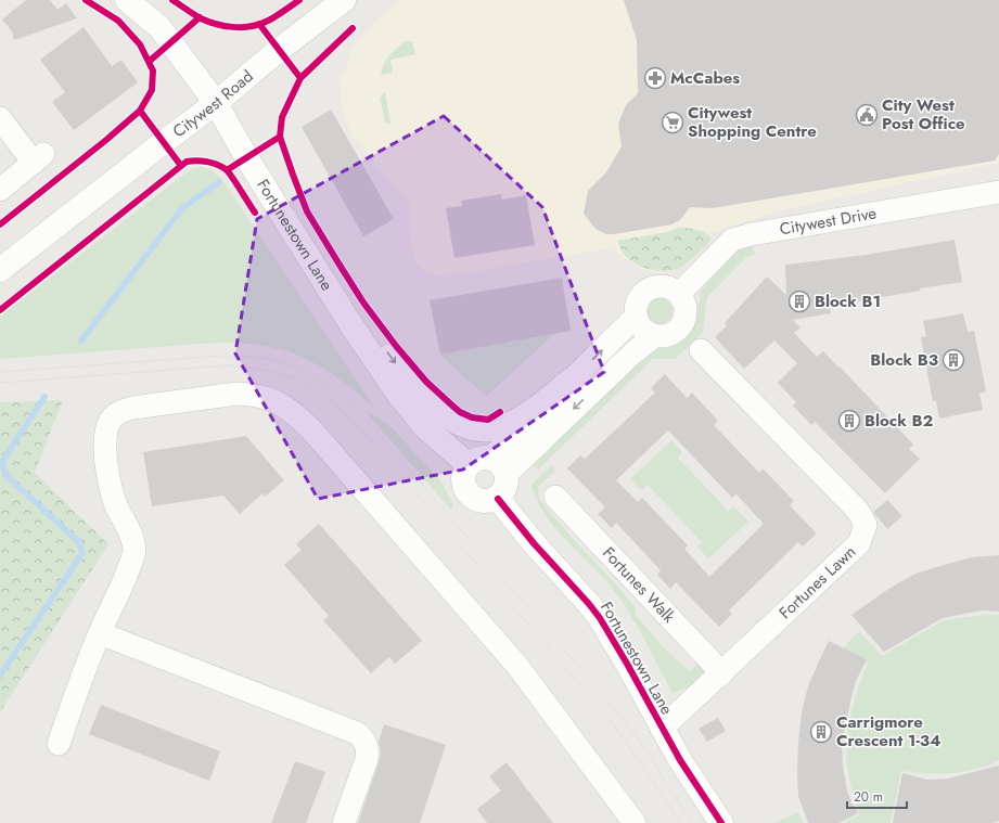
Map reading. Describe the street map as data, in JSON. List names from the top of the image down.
{
  "streets": {
    "street": [
      "Citywest Road",
      "Citywest Drive",
      "Fortunestown Lane",
      "Fortunes Lawn",
      "Fortunes Walk"
    ]
  },
  "crossings": [
    ["Citywest Road", "Fortunestown Lane"],
    ["Fortunestown Lane", "Fortunes Lawn"],
    ["Fortunes Lawn", "Fortunes Walk"]
  ],
  "places": {
    "pharmacy": ["McCabes"],
    "public building": ["City West Post Office"],
    "supermarket": ["Citywest Shopping Centre"],
    "building": [
      "Block B1",
      "Block B3",
      "Block B2",
      "Carrigmore Crescent 1-34"
    ]
  },
  "scale_bar": "20 m"
}
